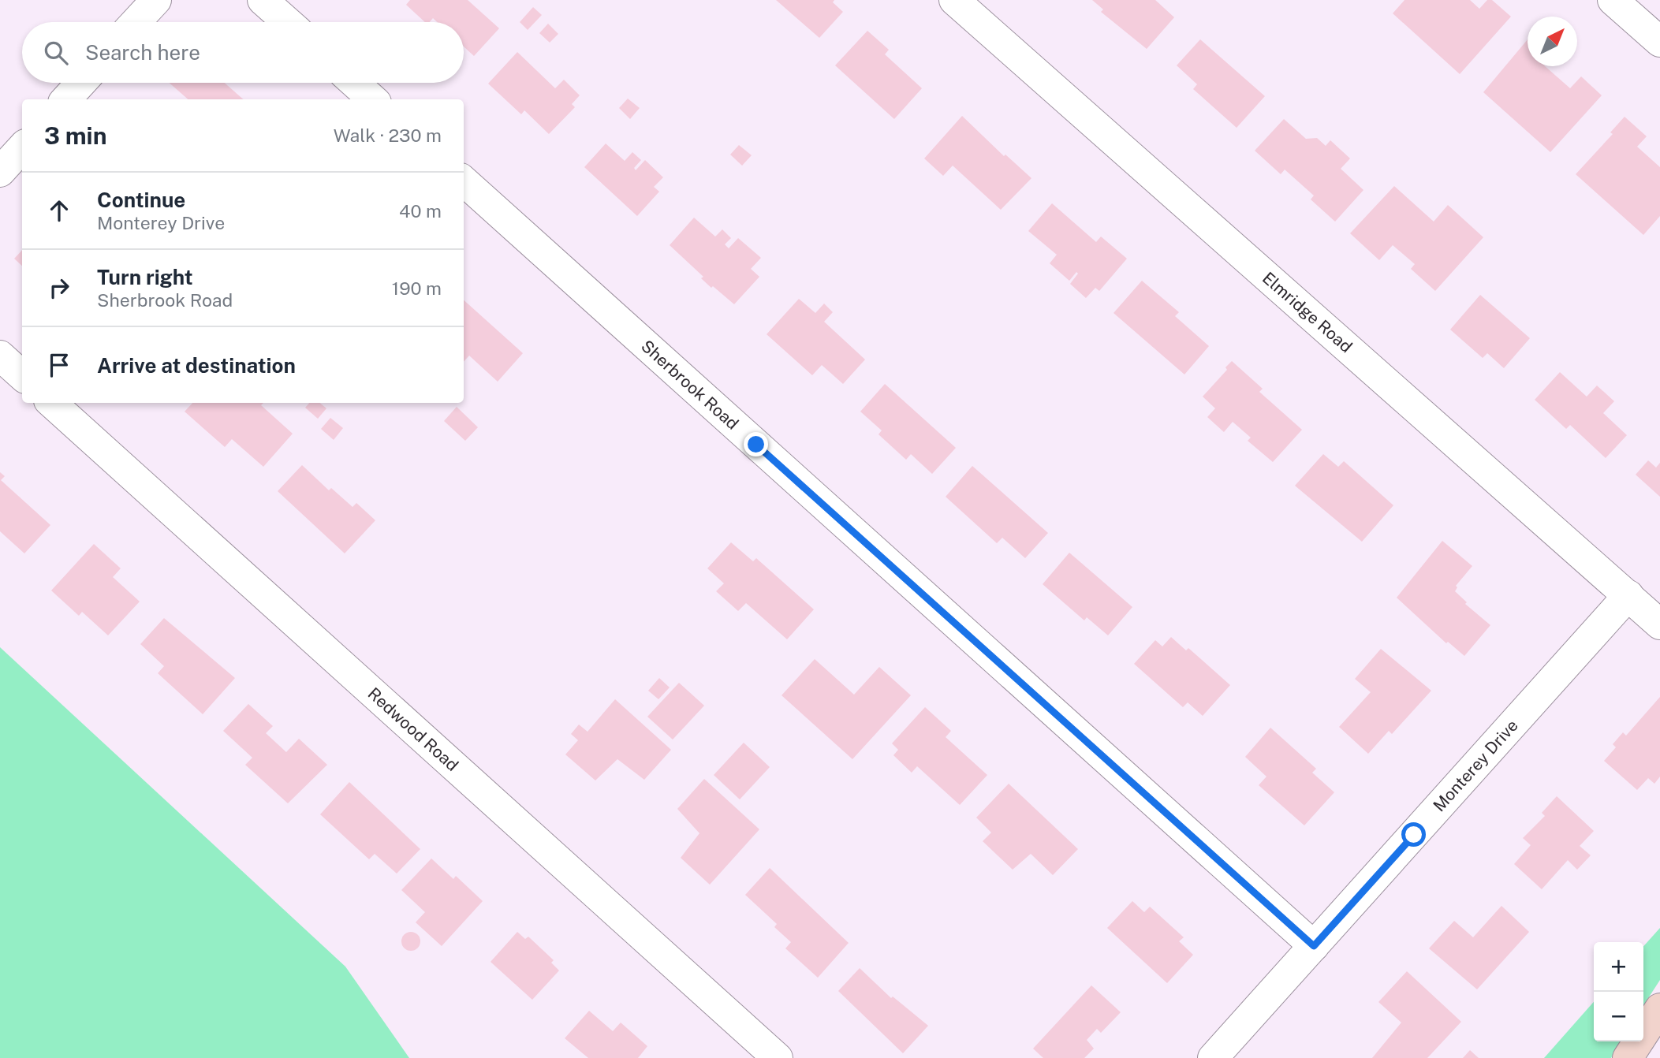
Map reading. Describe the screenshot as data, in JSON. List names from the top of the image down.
{
  "streets": {
    "street": [
      "Elmridge Road",
      "Sherbrook Road",
      "Redwood Road",
      "Monterey Drive"
    ]
  },
  "crossings": [
    ["Elmridge Road", "Monterey Drive"],
    ["Sherbrook Road", "Monterey Drive"]
  ],
  "north": "top right",
  "page": {
    "search": "Search here",
    "heading": ["3 min", "Walk · 230 m"],
    "list": [
      ["Continue", "Monterey Drive", "40 m"],
      ["Turn right", "Sherbrook Road", "190 m"],
      "Arrive at destination"
    ],
    "map_buttons": ["+", "−"]
  }
}
